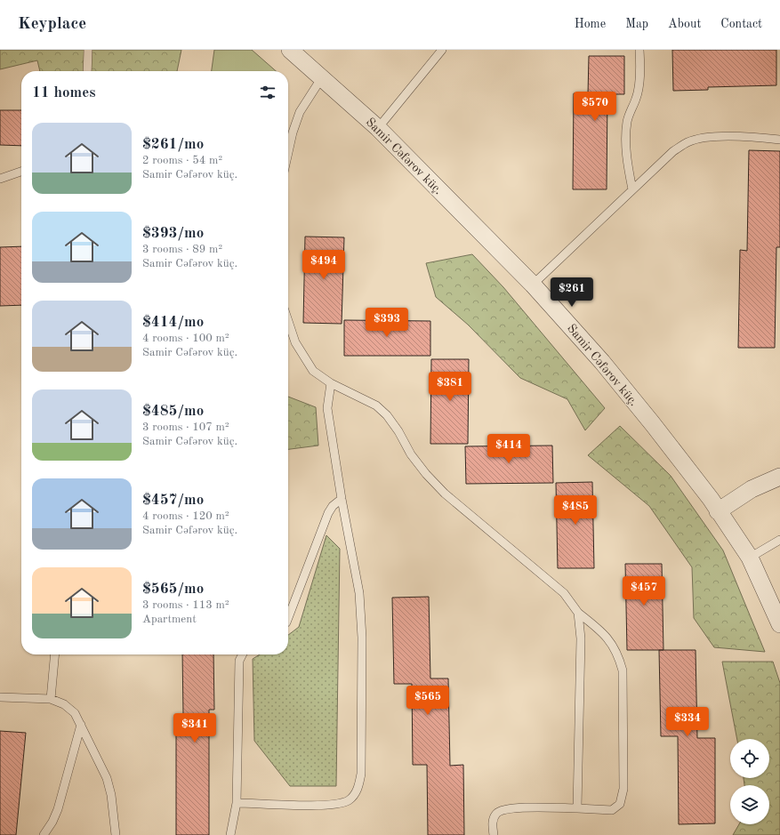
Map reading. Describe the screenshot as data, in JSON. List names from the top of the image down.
{
  "streets": {
    "street": ["Samir Cəfərov küç."]
  },
  "page": {
    "header": "Keyplace",
    "nav": [
      "Home",
      "Map",
      "About",
      "Contact"
    ],
    "heading": "11 homes",
    "price": [
      "$570",
      "$494",
      "$261",
      "$393",
      "$381",
      "$414",
      "$485",
      "$457",
      "$565",
      "$334",
      "$341"
    ],
    "list": [
      {
        "name": "$261/mo",
        "note": "2 rooms · 54 m² · Samir Cəfərov küç."
      },
      {
        "name": "$393/mo",
        "note": "3 rooms · 89 m² · Samir Cəfərov küç."
      },
      {
        "name": "$414/mo",
        "note": "4 rooms · 100 m² · Samir Cəfərov küç."
      },
      {
        "name": "$485/mo",
        "note": "3 rooms · 107 m² · Samir Cəfərov küç."
      },
      {
        "name": "$457/mo",
        "note": "4 rooms · 120 m² · Samir Cəfərov küç."
      },
      {
        "name": "$565/mo",
        "note": "3 rooms · 113 m² · Apartment"
      }
    ]
  }
}
